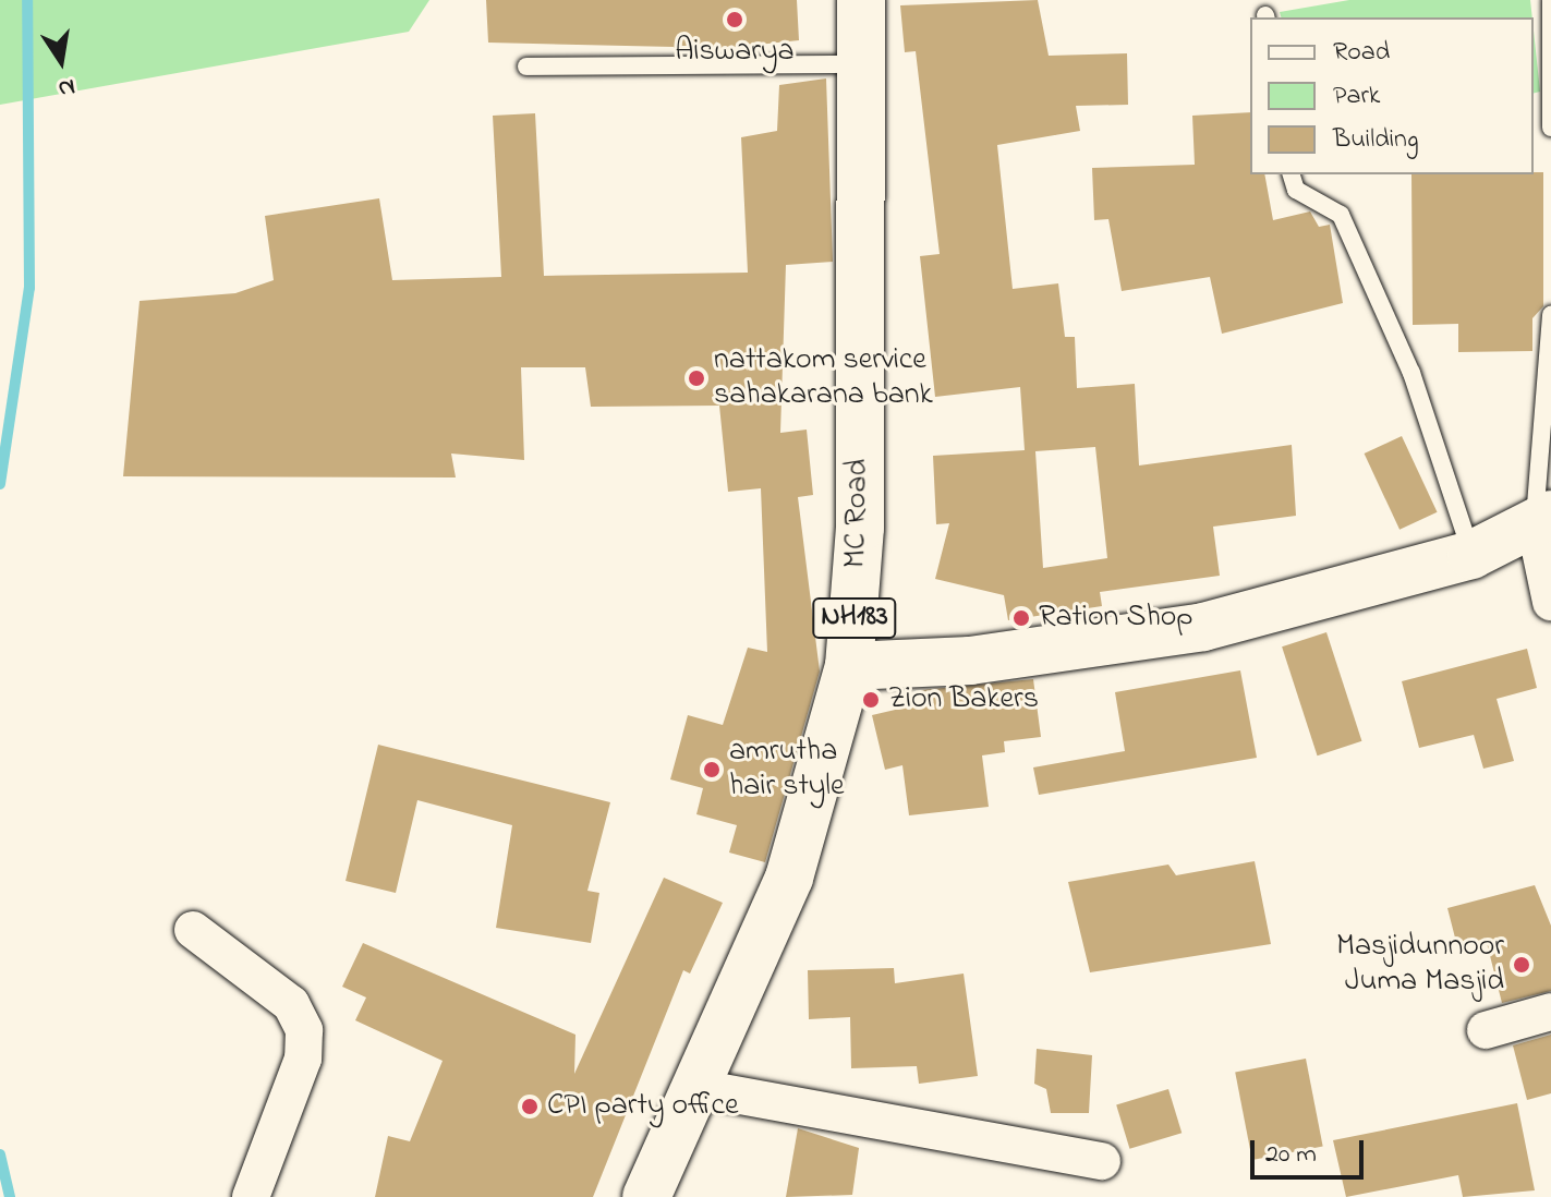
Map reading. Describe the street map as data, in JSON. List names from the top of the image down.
{
  "streets": {
    "main road": ["MC Road", "NH183"]
  },
  "places": [
    "Aiswarya",
    "nattakom service sahakarana bank",
    "Ration Shop",
    "Zion Bakers",
    "amrutha hair style",
    "Masjidunnoor Juma Masjid",
    "CPI party office"
  ],
  "legend": ["Road", "Park", "Building"],
  "scale_bar": "20 m",
  "north": "bottom"
}
